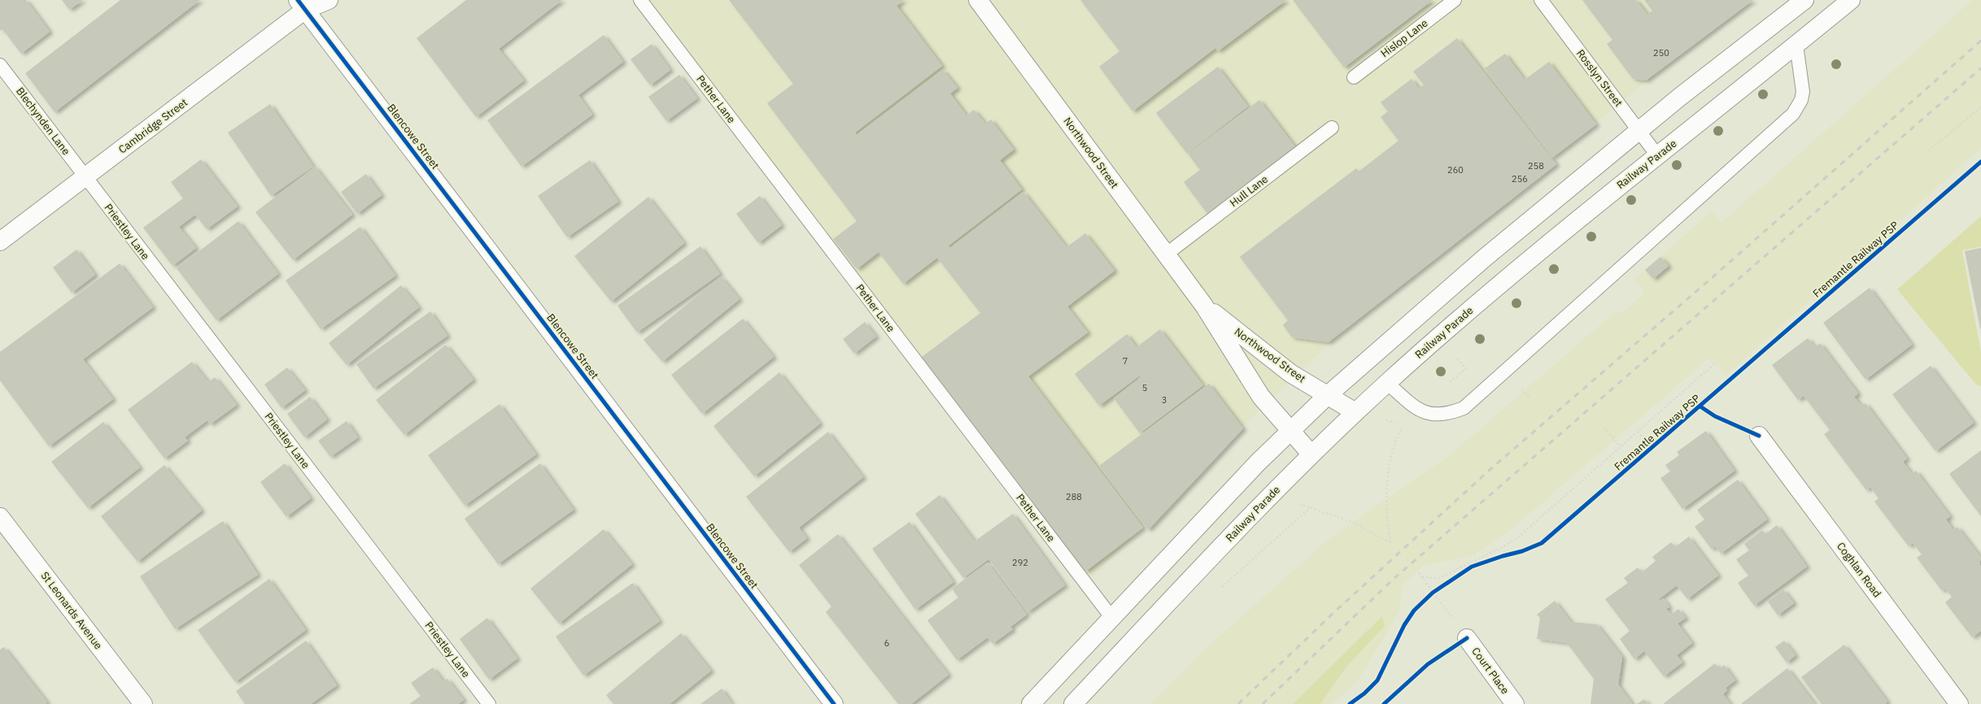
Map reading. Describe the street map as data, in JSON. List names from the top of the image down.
{
  "streets": {
    "main road": [
      "Cambridge Street",
      "Blencowe Street",
      "Northwood Street",
      "Railway Parade",
      "Coghlan Road",
      "St Leonards Avenue",
      "Court Place"
    ],
    "lane": [
      "Hislop Lane",
      "Rosslyn Street",
      "Pether Lane",
      "Blechynden Lane",
      "Hull Lane",
      "Priestley Lane"
    ],
    "cycle path": ["Fremantle Railway PSP"]
  },
  "crossings": [
    ["Rosslyn Street", "Railway Parade"],
    ["Blechynden Lane", "Cambridge Street"],
    ["Blechynden Lane", "Priestley Lane"],
    ["Cambridge Street", "Blencowe Street"],
    ["Cambridge Street", "Priestley Lane"],
    ["Northwood Street", "Railway Parade"],
    ["Northwood Street", "Hull Lane"]
  ],
  "house_numbers": [
    "250",
    "258",
    "260",
    "256",
    "7",
    "5",
    "3",
    "288",
    "292",
    "6"
  ]
}
